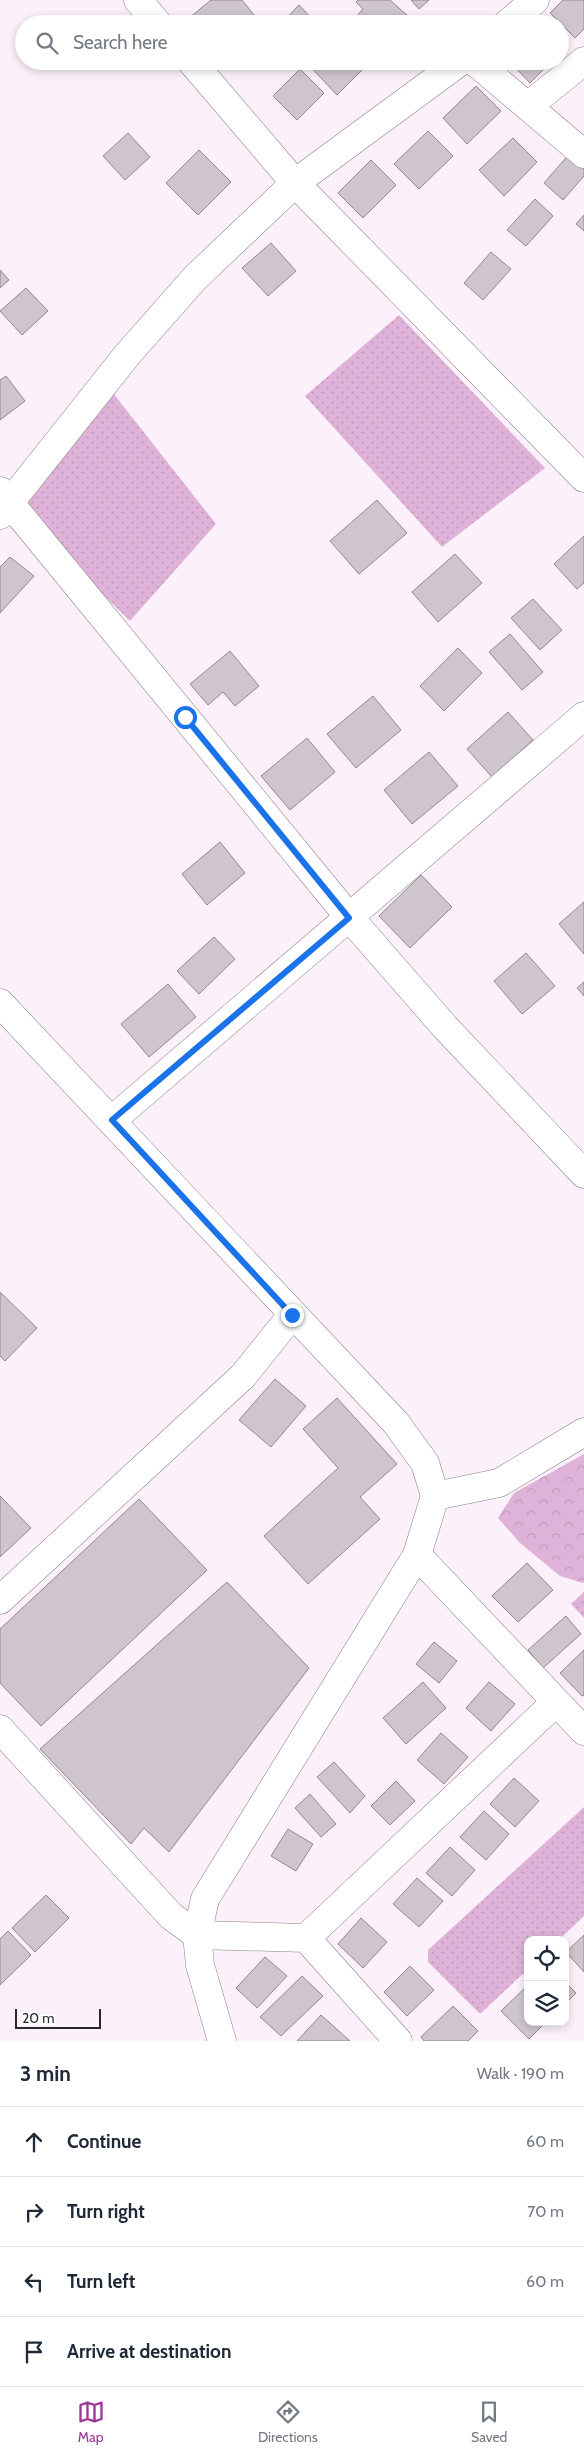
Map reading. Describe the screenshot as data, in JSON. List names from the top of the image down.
{
  "scale_bar": "20 m",
  "page": {
    "search": "Search here",
    "scale": "20 m",
    "heading": ["3 min", "Walk · 190 m"],
    "list": [
      ["Continue", "60 m"],
      ["Turn right", "70 m"],
      ["Turn left", "60 m"],
      "Arrive at destination"
    ],
    "nav": ["Map", "Directions", "Saved"]
  }
}
